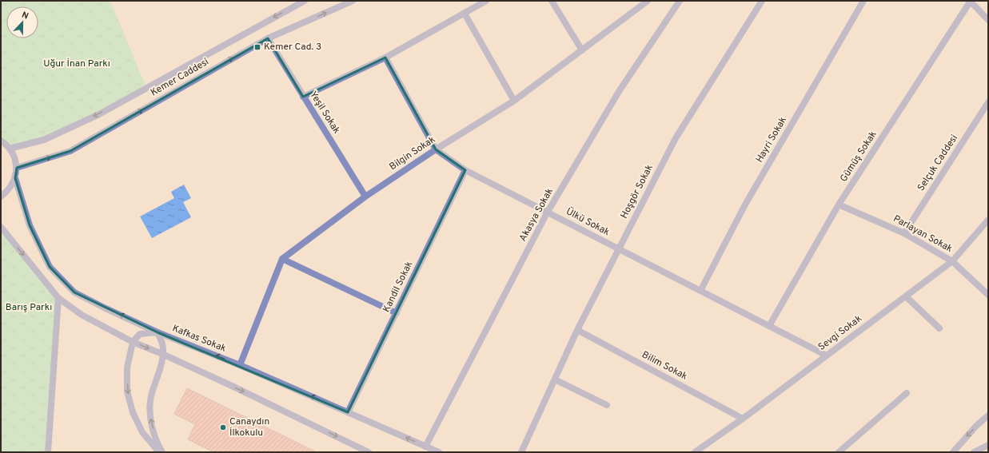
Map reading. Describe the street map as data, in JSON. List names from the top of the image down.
{
  "streets": {
    "street": [
      "Kemer Caddesi",
      "Yeşil Sokak",
      "Hayri Sokak",
      "Bilgin Sokak",
      "Gümüş Sokak",
      "Selçuk Caddesi",
      "Hoşgör Sokak",
      "Akasya Sokak",
      "Ülkü Sokak",
      "Parlayan Sokak",
      "Kandil Sokak",
      "Sevgi Sokak",
      "Kafkas Sokak",
      "Bilim Sokak"
    ]
  },
  "crossings": [
    ["Kemer Caddesi", "Yeşil Sokak"],
    ["Yeşil Sokak", "Bilgin Sokak"],
    ["Hayri Sokak", "Ülkü Sokak"],
    ["Bilgin Sokak", "Ülkü Sokak"],
    ["Gümüş Sokak", "Ülkü Sokak"],
    ["Gümüş Sokak", "Parlayan Sokak"],
    ["Selçuk Caddesi", "Parlayan Sokak"],
    ["Hoşgör Sokak", "Ülkü Sokak"],
    ["Hoşgör Sokak", "Bilim Sokak"],
    ["Akasya Sokak", "Ülkü Sokak"],
    ["Akasya Sokak", "Kafkas Sokak"],
    ["Ülkü Sokak", "Kandil Sokak"],
    ["Ülkü Sokak", "Sevgi Sokak"],
    ["Parlayan Sokak", "Sevgi Sokak"],
    ["Kandil Sokak", "Kafkas Sokak"],
    ["Sevgi Sokak", "Bilim Sokak"]
  ],
  "parks": ["Uğur İnan Parkı", "Barış Parkı"],
  "places": {
    "transit": ["Kemer Cad. 3"],
    "other": ["Canaydın İlkokulu"]
  },
  "north": "top"
}
